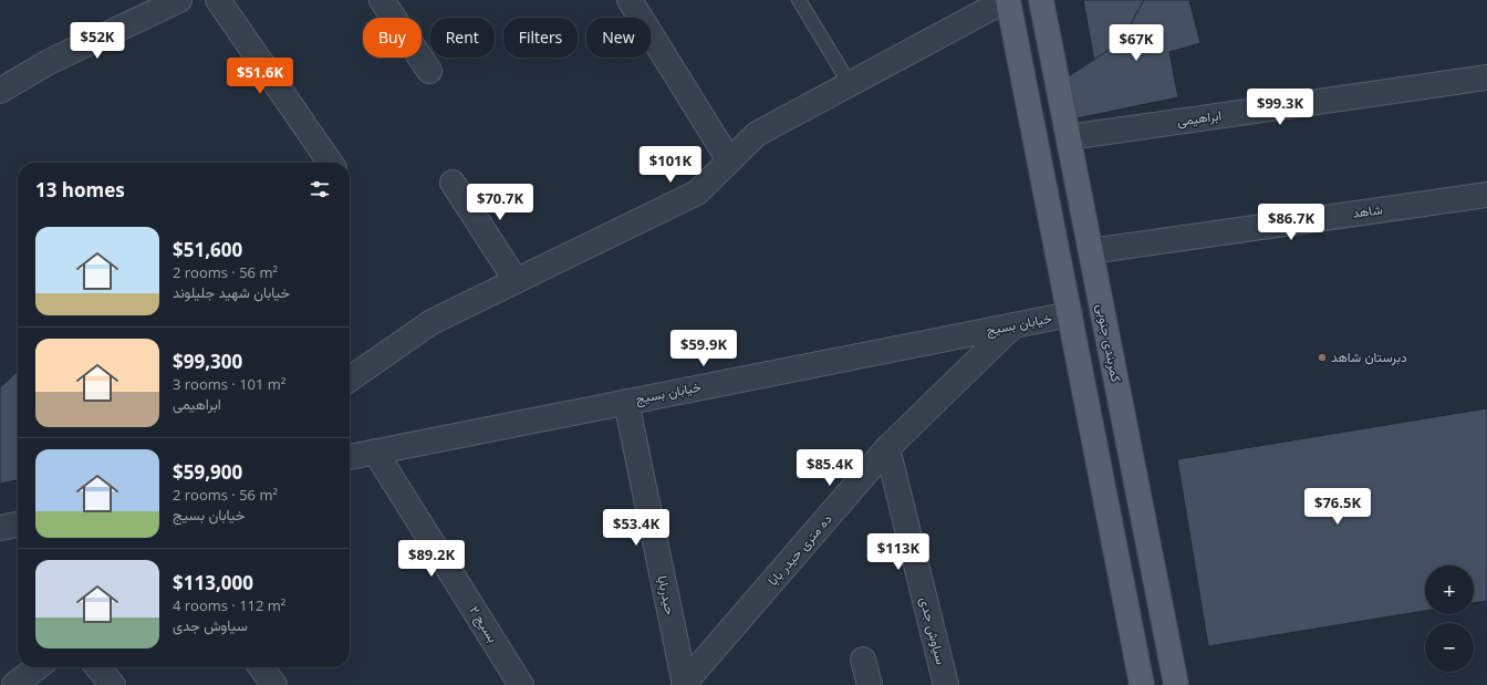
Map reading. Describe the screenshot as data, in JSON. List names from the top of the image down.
{
  "streets": {
    "main road": ["کمربندی جنوبی"],
    "street": [
      "ابراهیمی",
      "شاهد",
      "خیابان بسیج",
      "ده متری حیدر بابا",
      "حیدربابا",
      "بسیج ۲",
      "سیاوش جدی"
    ]
  },
  "crossings": [
    ["ابراهیمی", "کمربندی جنوبی"],
    ["شاهد", "کمربندی جنوبی"],
    ["خیابان بسیج", "ده متری حیدر بابا"],
    ["خیابان بسیج", "حیدربابا"],
    ["خیابان بسیج", "بسیج ۲"],
    ["ده متری حیدر بابا", "حیدربابا"],
    ["ده متری حیدر بابا", "سیاوش جدی"]
  ],
  "places": ["دبرستان شاهد"],
  "page": {
    "chip": [
      "Buy",
      "Rent",
      "Filters",
      "New"
    ],
    "price": [
      "$52K",
      "$67K",
      "$51.6K",
      "$99.3K",
      "$101K",
      "$70.7K",
      "$86.7K",
      "$59.9K",
      "$85.4K",
      "$76.5K",
      "$53.4K",
      "$113K",
      "$89.2K"
    ],
    "heading": "13 homes",
    "list": [
      {
        "name": "$51,600",
        "note": "2 rooms · 56 m² · خیابان شهید جلیلوند"
      },
      {
        "name": "$99,300",
        "note": "3 rooms · 101 m² · ابراهیمی"
      },
      {
        "name": "$59,900",
        "note": "2 rooms · 56 m² · خیابان بسیج"
      },
      {
        "name": "$113,000",
        "note": "4 rooms · 112 m² · سیاوش جدی"
      }
    ],
    "map_buttons": ["+", "−"]
  }
}
